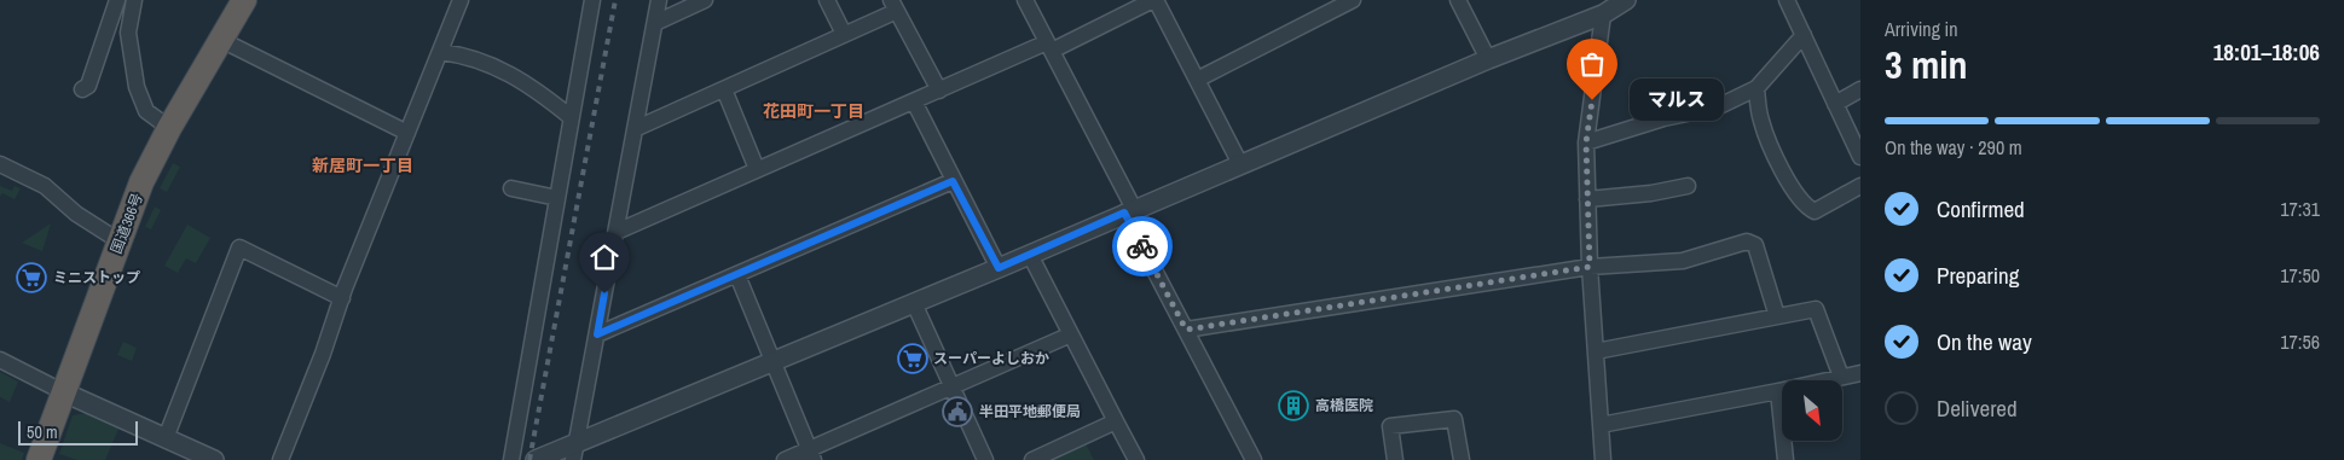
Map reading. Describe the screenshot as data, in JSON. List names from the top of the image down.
{
  "streets": {
    "highway": ["国道366号"]
  },
  "districts": ["花田町一丁目", "新居町一丁目"],
  "places": {
    "other": ["マルス"],
    "supermarket": ["ミニストップ", "スーパーよしおか"],
    "building": ["高橋医院"],
    "public building": ["半田平地郵便局"]
  },
  "scale_bar": "50 m",
  "north": "bottom right",
  "page": {
    "heading": ["3 min", "Arriving in", "18:01–18:06"],
    "bubble": "マルス",
    "bar": "On the way · 290 m",
    "list": [
      ["Confirmed", "17:31"],
      ["Preparing", "17:50"],
      ["On the way", "17:56"],
      "Delivered"
    ],
    "scale": "50 m"
  }
}
